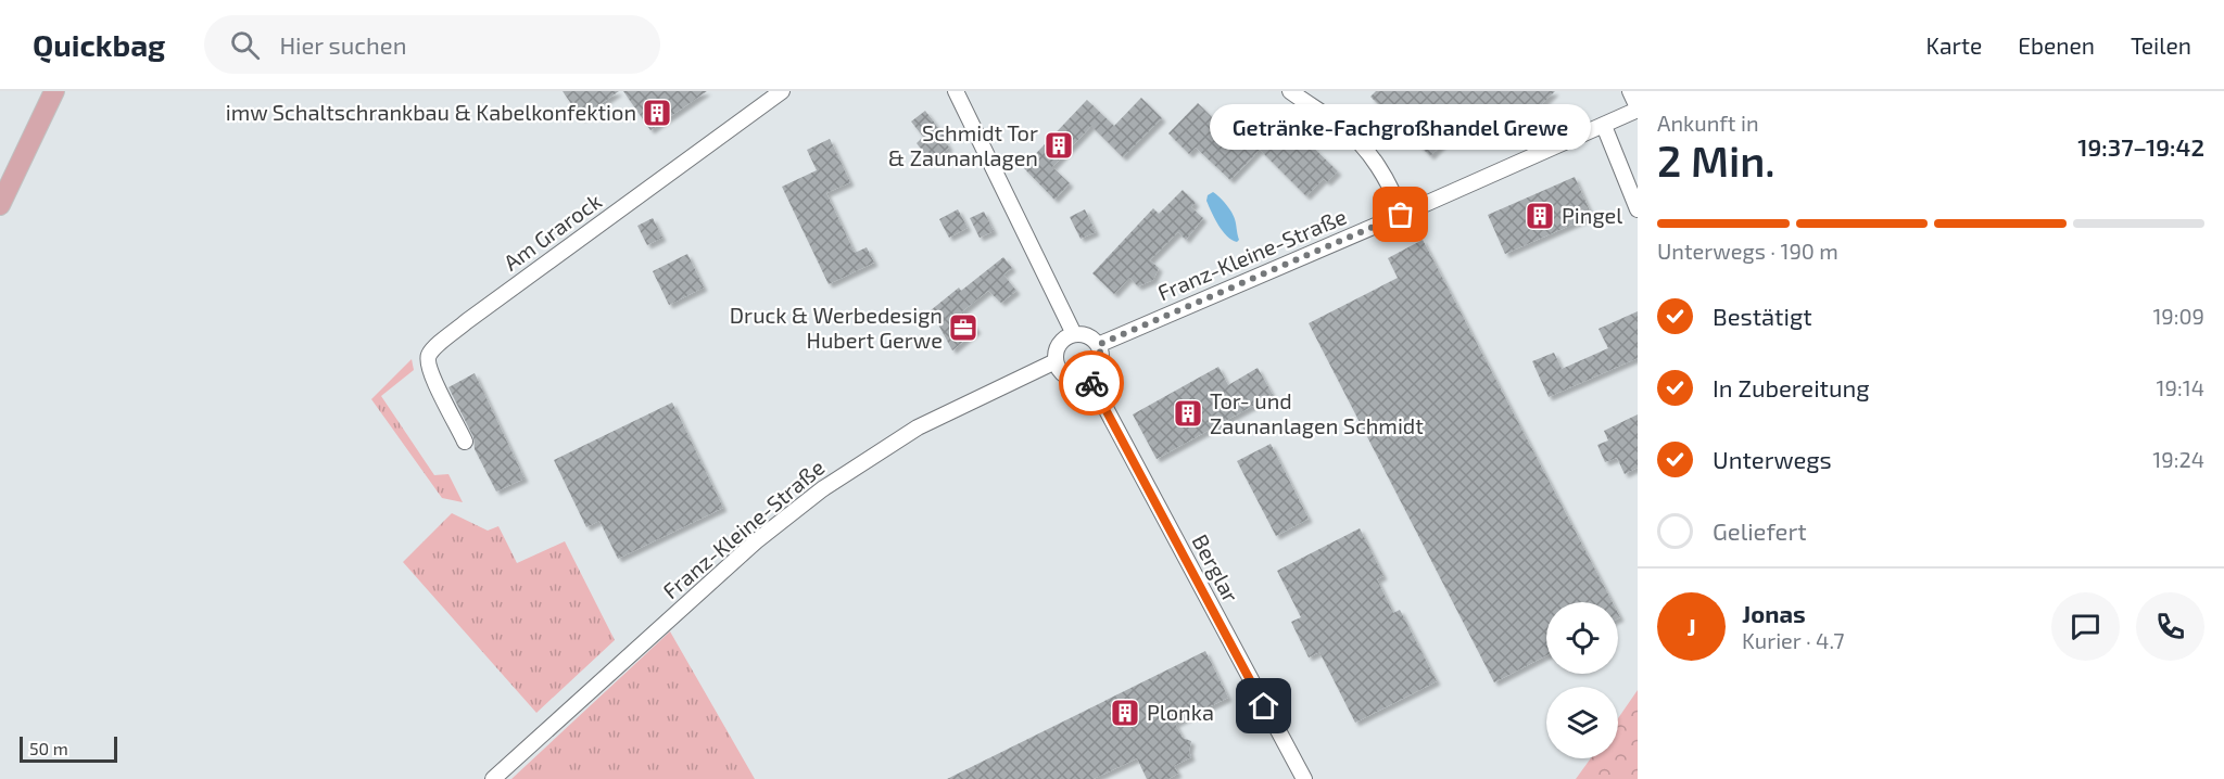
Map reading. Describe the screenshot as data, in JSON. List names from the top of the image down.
{
  "streets": {
    "street": ["Am Grarock", "Franz-Kleine-Straße", "Berglar"]
  },
  "crossings": [
    ["Franz-Kleine-Straße", "Berglar"]
  ],
  "places": {
    "building": [
      "imw Schaltschrankbau & Kabelkonfektion",
      "Schmidt Tor & Zaunanlagen",
      "Pingel",
      "Tor- und Zaunanlagen Schmidt",
      "Plonka"
    ],
    "other": ["Getränke-Fachgroßhandel Grewe"],
    "office": ["Druck & Werbedesign Hubert Gerwe"]
  },
  "scale_bar": "50 m",
  "page": {
    "header": "Quickbag",
    "search": "Hier suchen",
    "nav": ["Karte", "Ebenen", "Teilen"],
    "heading": ["2 Min.", "Ankunft in", "19:37–19:42"],
    "panel": ["Jonas", "Kurier · 4.7"],
    "bubble": "Getränke-Fachgroßhandel Grewe",
    "bar": "Unterwegs · 190 m",
    "list": [
      ["Bestätigt", "19:09"],
      ["In Zubereitung", "19:14"],
      ["Unterwegs", "19:24"],
      "Geliefert"
    ],
    "round": "J",
    "scale": "50 m"
  }
}
